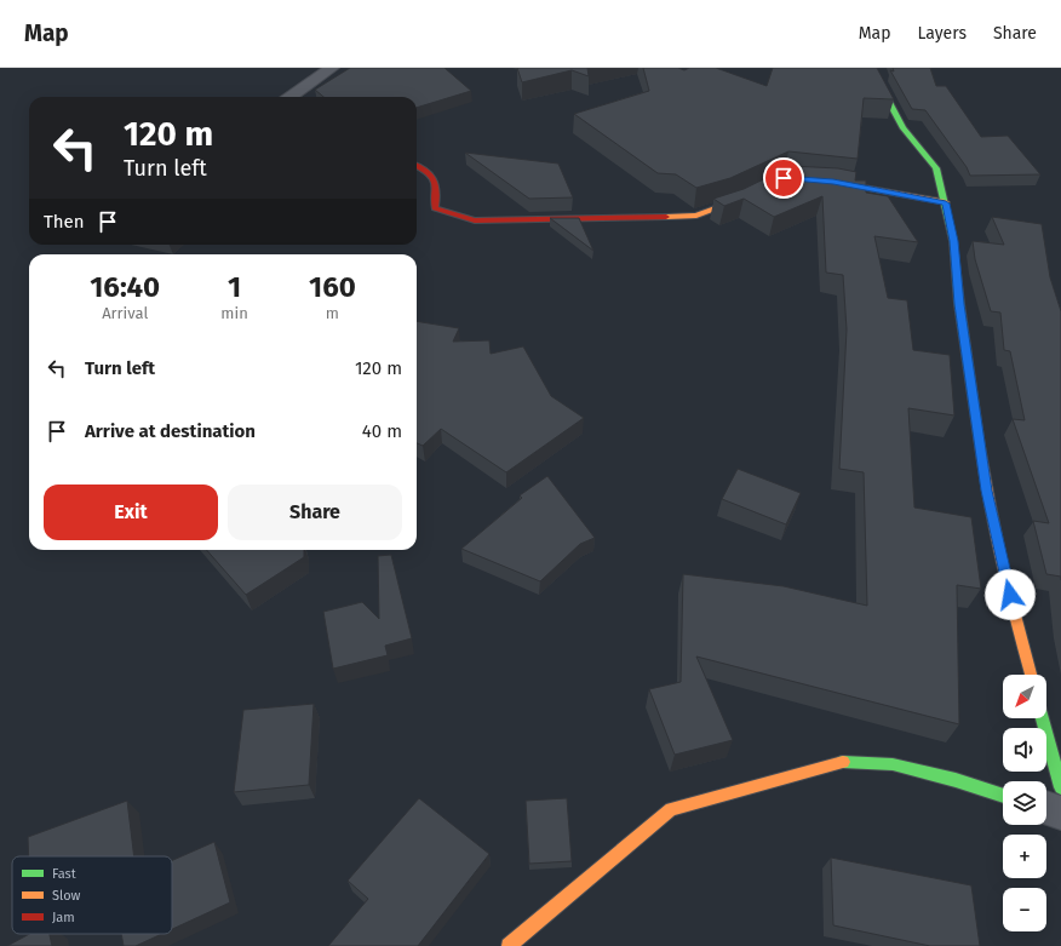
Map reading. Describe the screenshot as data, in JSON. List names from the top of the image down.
{
  "legend": ["Fast", "Slow", "Jam"],
  "north": "bottom left",
  "page": {
    "header": "Map",
    "nav": ["Map", "Layers", "Share"],
    "turn": ["120 m", "Turn left"],
    "then": "Then",
    "eta": [
      "16:40",
      "Arrival",
      "1",
      "min",
      "160",
      "m"
    ],
    "list": [
      {
        "name": "Turn left",
        "value": "120 m"
      },
      {
        "name": "Arrive at destination",
        "value": "40 m"
      }
    ],
    "buttons": ["Exit", "Share"],
    "map_buttons": ["+", "−"]
  }
}
